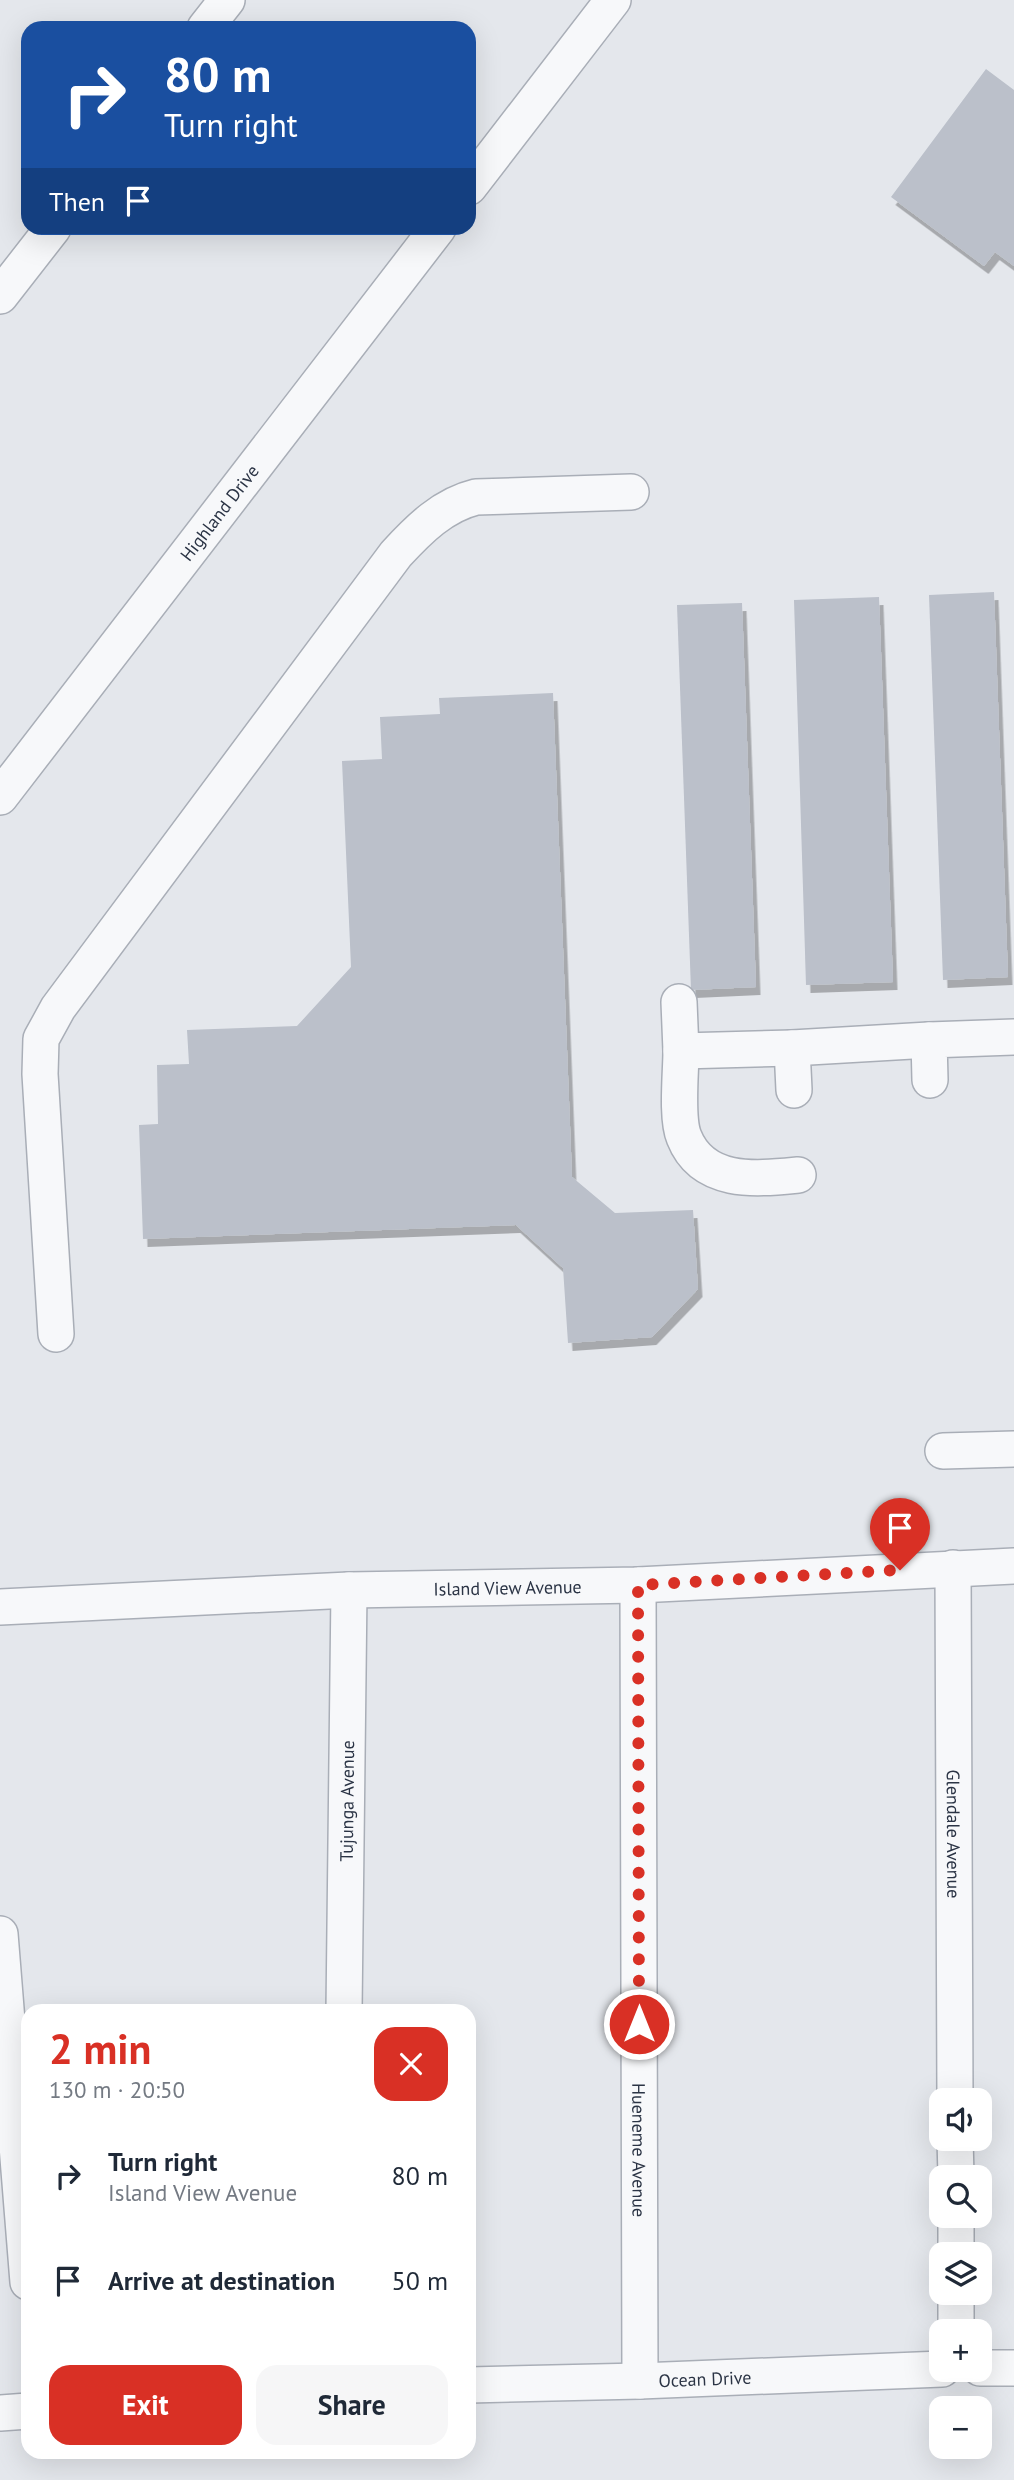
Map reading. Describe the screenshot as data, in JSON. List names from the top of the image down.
{
  "streets": {
    "street": [
      "Highland Drive",
      "Island View Avenue",
      "Tujunga Avenue",
      "Glendale Avenue",
      "Hueneme Avenue",
      "Ocean Drive"
    ]
  },
  "crossings": [
    ["Island View Avenue", "Tujunga Avenue"],
    ["Island View Avenue", "Glendale Avenue"],
    ["Island View Avenue", "Hueneme Avenue"],
    ["Hueneme Avenue", "Ocean Drive"]
  ],
  "page": {
    "turn": ["80 m", "Turn right"],
    "then": "Then",
    "heading": ["2 min", "130 m · 20:50"],
    "map_buttons": ["+", "−"],
    "list": [
      {
        "name": "Turn right",
        "note": "Island View Avenue",
        "value": "80 m"
      },
      {
        "name": "Arrive at destination",
        "value": "50 m"
      }
    ],
    "buttons": ["Exit", "Share"]
  }
}
